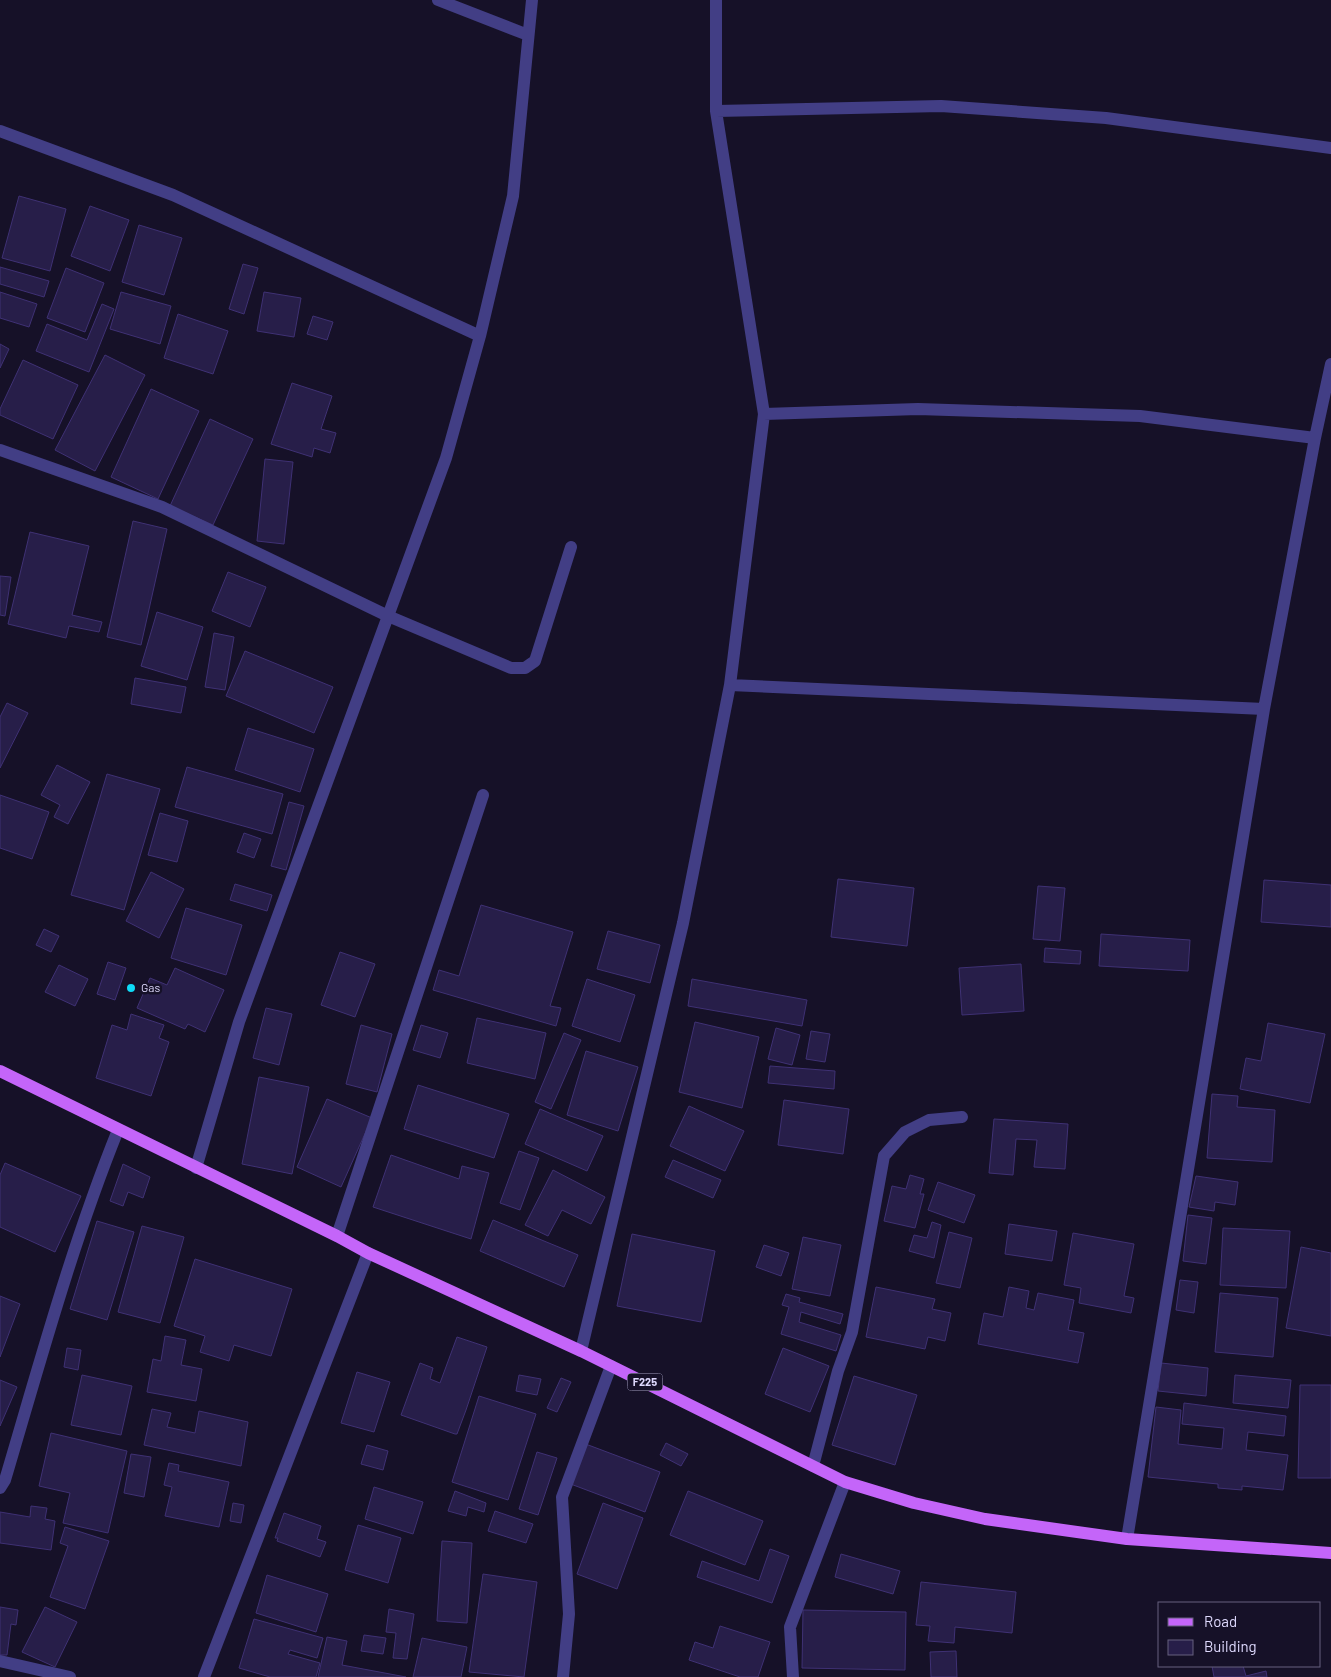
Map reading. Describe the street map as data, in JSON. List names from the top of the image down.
{
  "streets": {
    "main road": ["F225"]
  },
  "places": ["Gas"],
  "legend": ["Road", "Building"]
}
